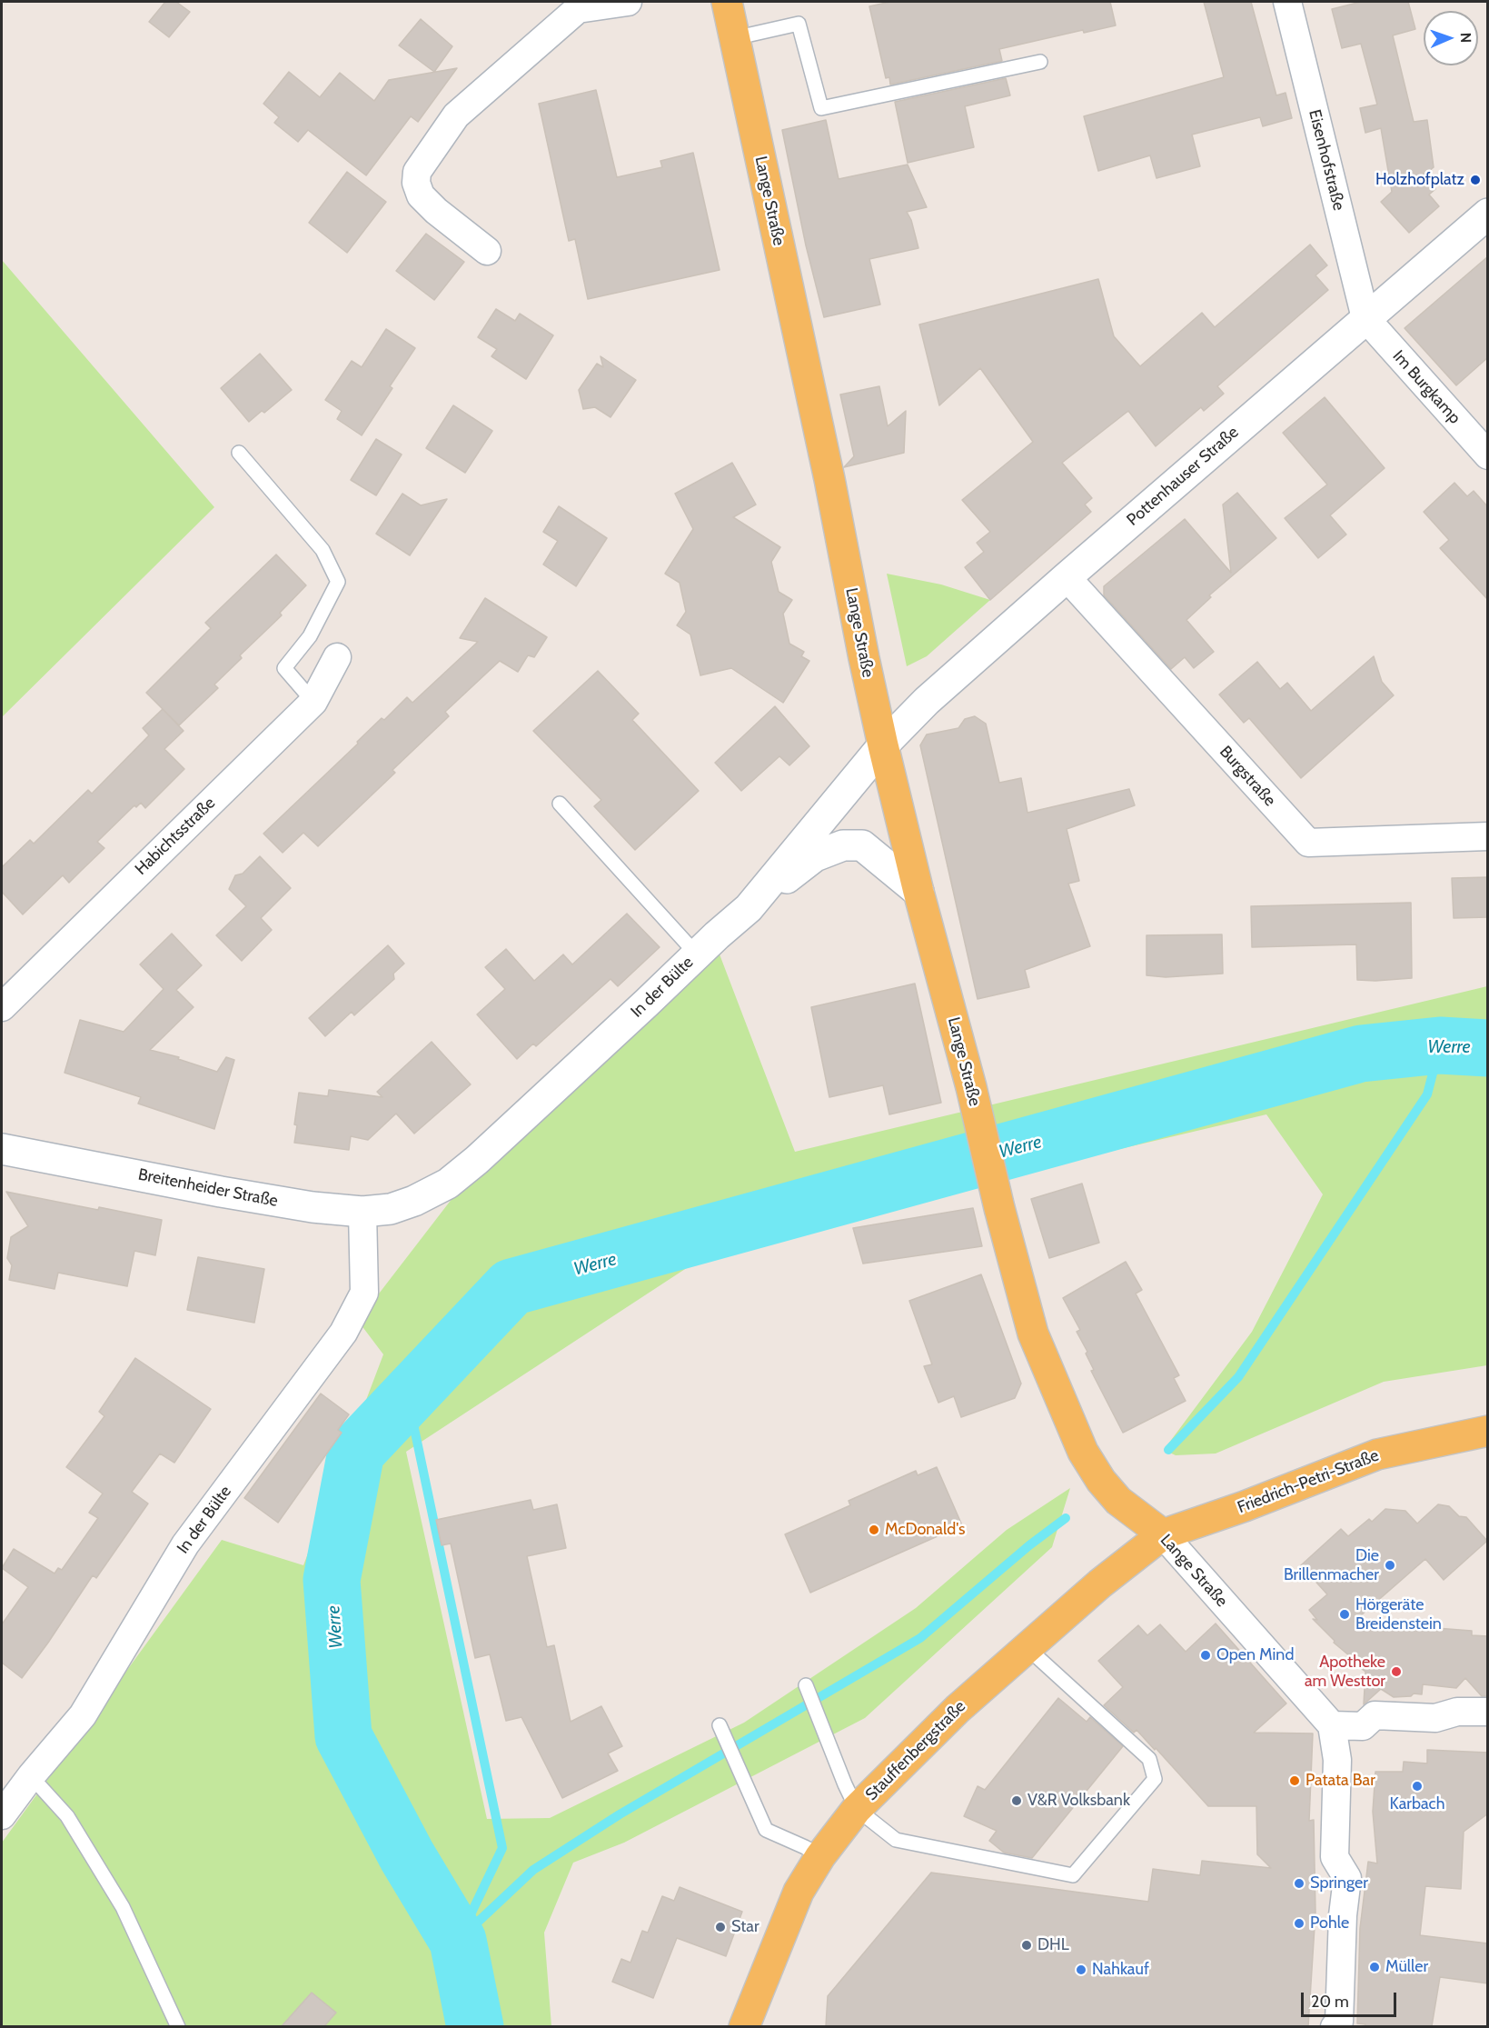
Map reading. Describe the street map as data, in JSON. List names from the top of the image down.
{
  "streets": {
    "main road": ["Lange Straße", "Friedrich-Petri-Straße", "Stauffenbergstraße"],
    "street": [
      "Eisenhofstraße",
      "Im Burgkamp",
      "Pottenhauser Straße",
      "Burgstraße",
      "Habichtsstraße",
      "In der Bülte",
      "Breitenheider Straße"
    ]
  },
  "crossings": [
    ["Eisenhofstraße", "Im Burgkamp"],
    ["Eisenhofstraße", "Pottenhauser Straße"],
    ["Lange Straße", "Pottenhauser Straße"],
    ["Lange Straße", "In der Bülte"],
    ["Lange Straße", "Friedrich-Petri-Straße"],
    ["Lange Straße", "Stauffenbergstraße"],
    ["Im Burgkamp", "Pottenhauser Straße"],
    ["Pottenhauser Straße", "Burgstraße"],
    ["Pottenhauser Straße", "In der Bülte"],
    ["In der Bülte", "Breitenheider Straße"],
    ["Friedrich-Petri-Straße", "Stauffenbergstraße"]
  ],
  "water": ["Werre"],
  "places": [
    "Holzhofplatz",
    "McDonald's",
    "Die Brillenmacher",
    "Hörgeräte Breidenstein",
    "Open Mind",
    "Apotheke am Westtor",
    "Patata Bar",
    "Karbach",
    "V&R Volksbank",
    "Springer",
    "Pohle",
    "Star",
    "DHL",
    "Müller",
    "Nahkauf"
  ],
  "scale_bar": "20 m",
  "north": "right"
}
